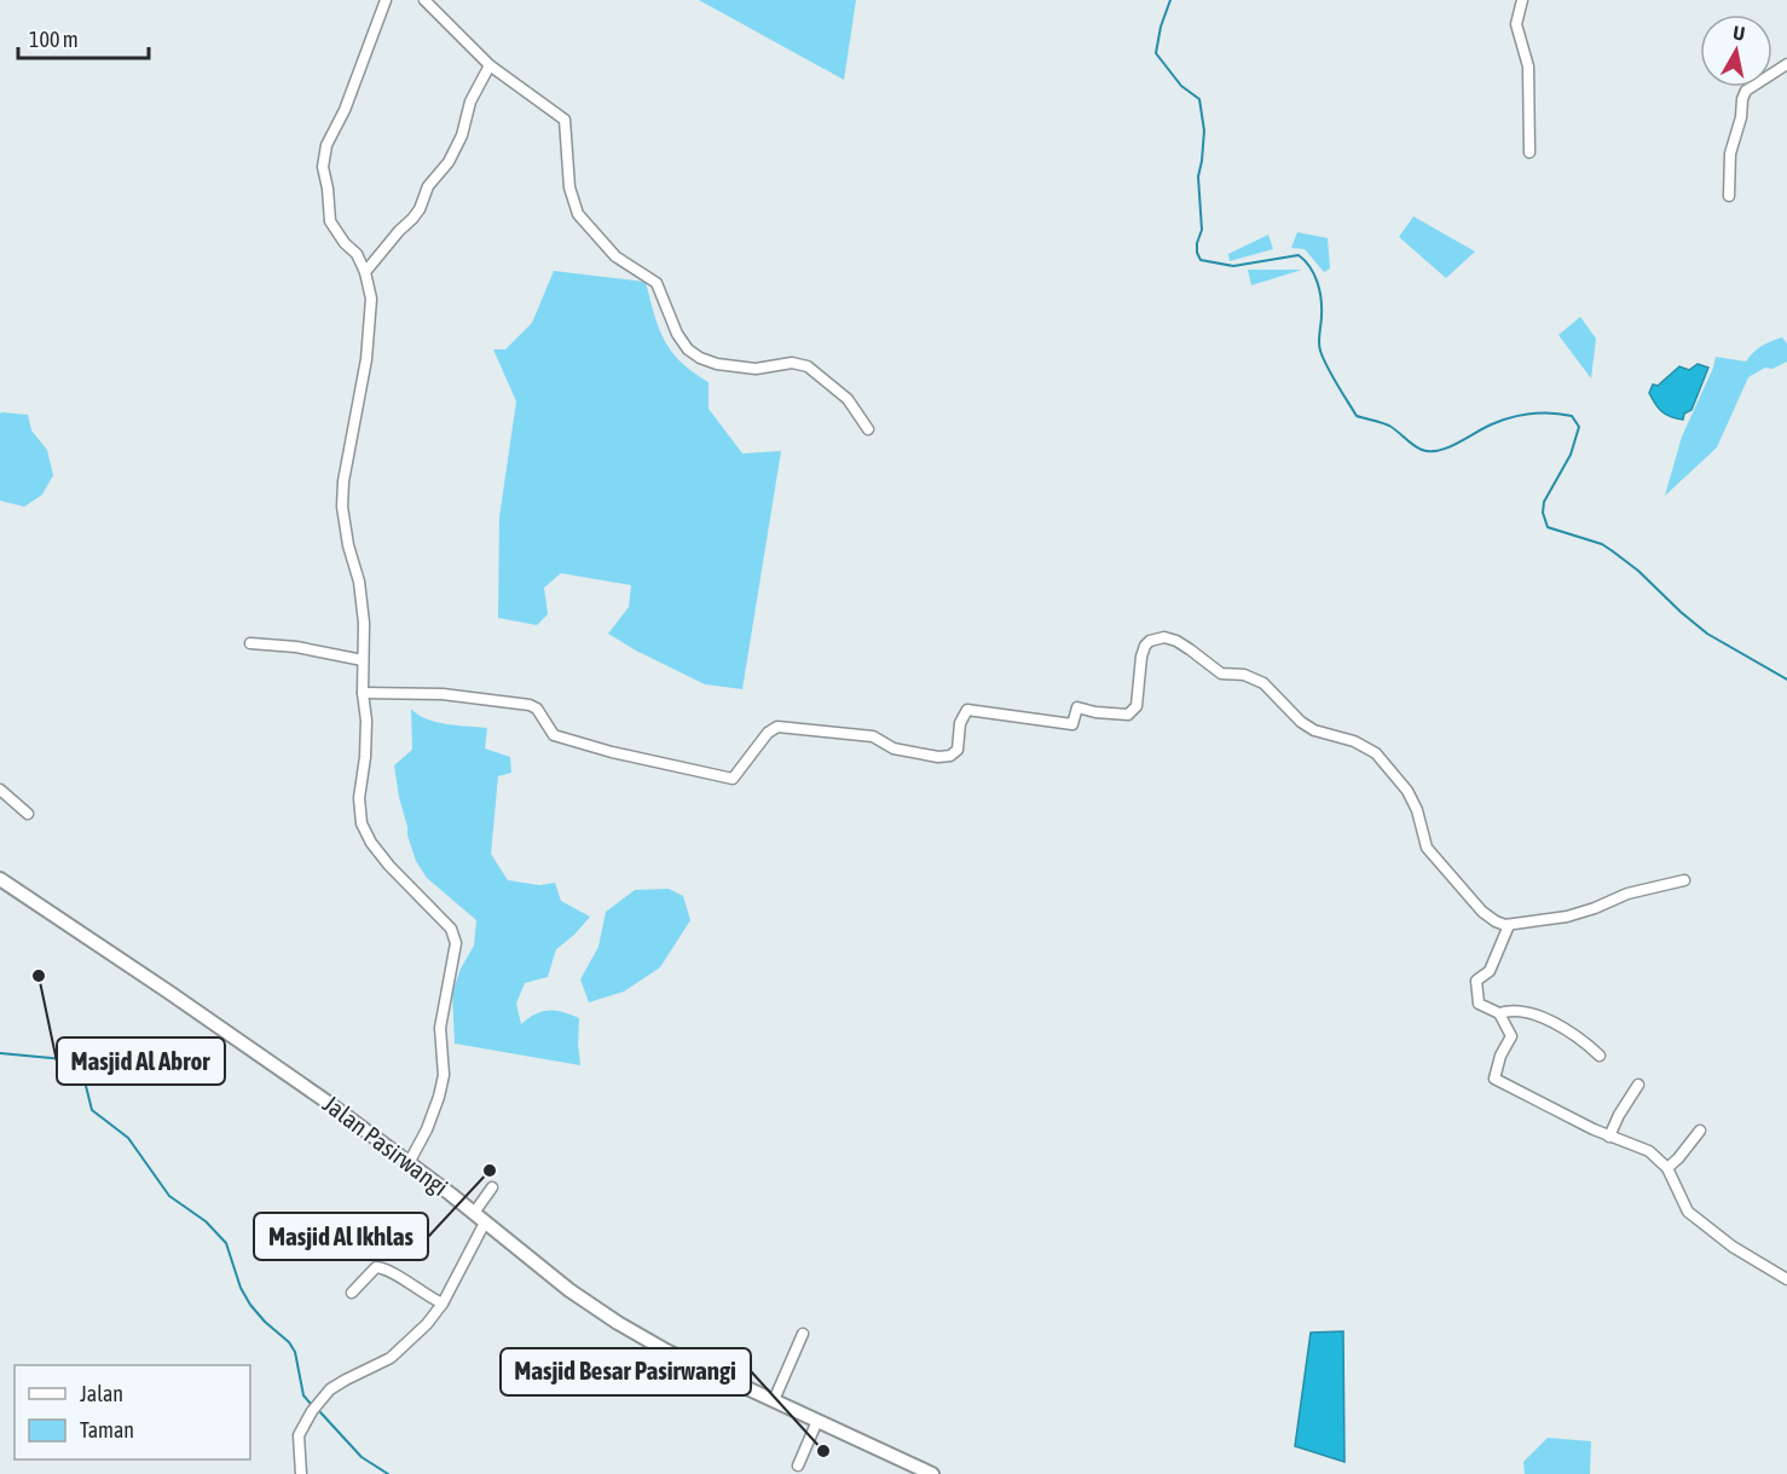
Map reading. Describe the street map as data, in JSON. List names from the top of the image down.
{
  "streets": {
    "street": ["Jalan Pasirwangi"]
  },
  "places": ["Masjid Al Abror", "Masjid Al Ikhlas", "Masjid Besar Pasirwangi"],
  "legend": ["Jalan", "Taman"],
  "scale_bar": "100 m",
  "north": "top"
}
